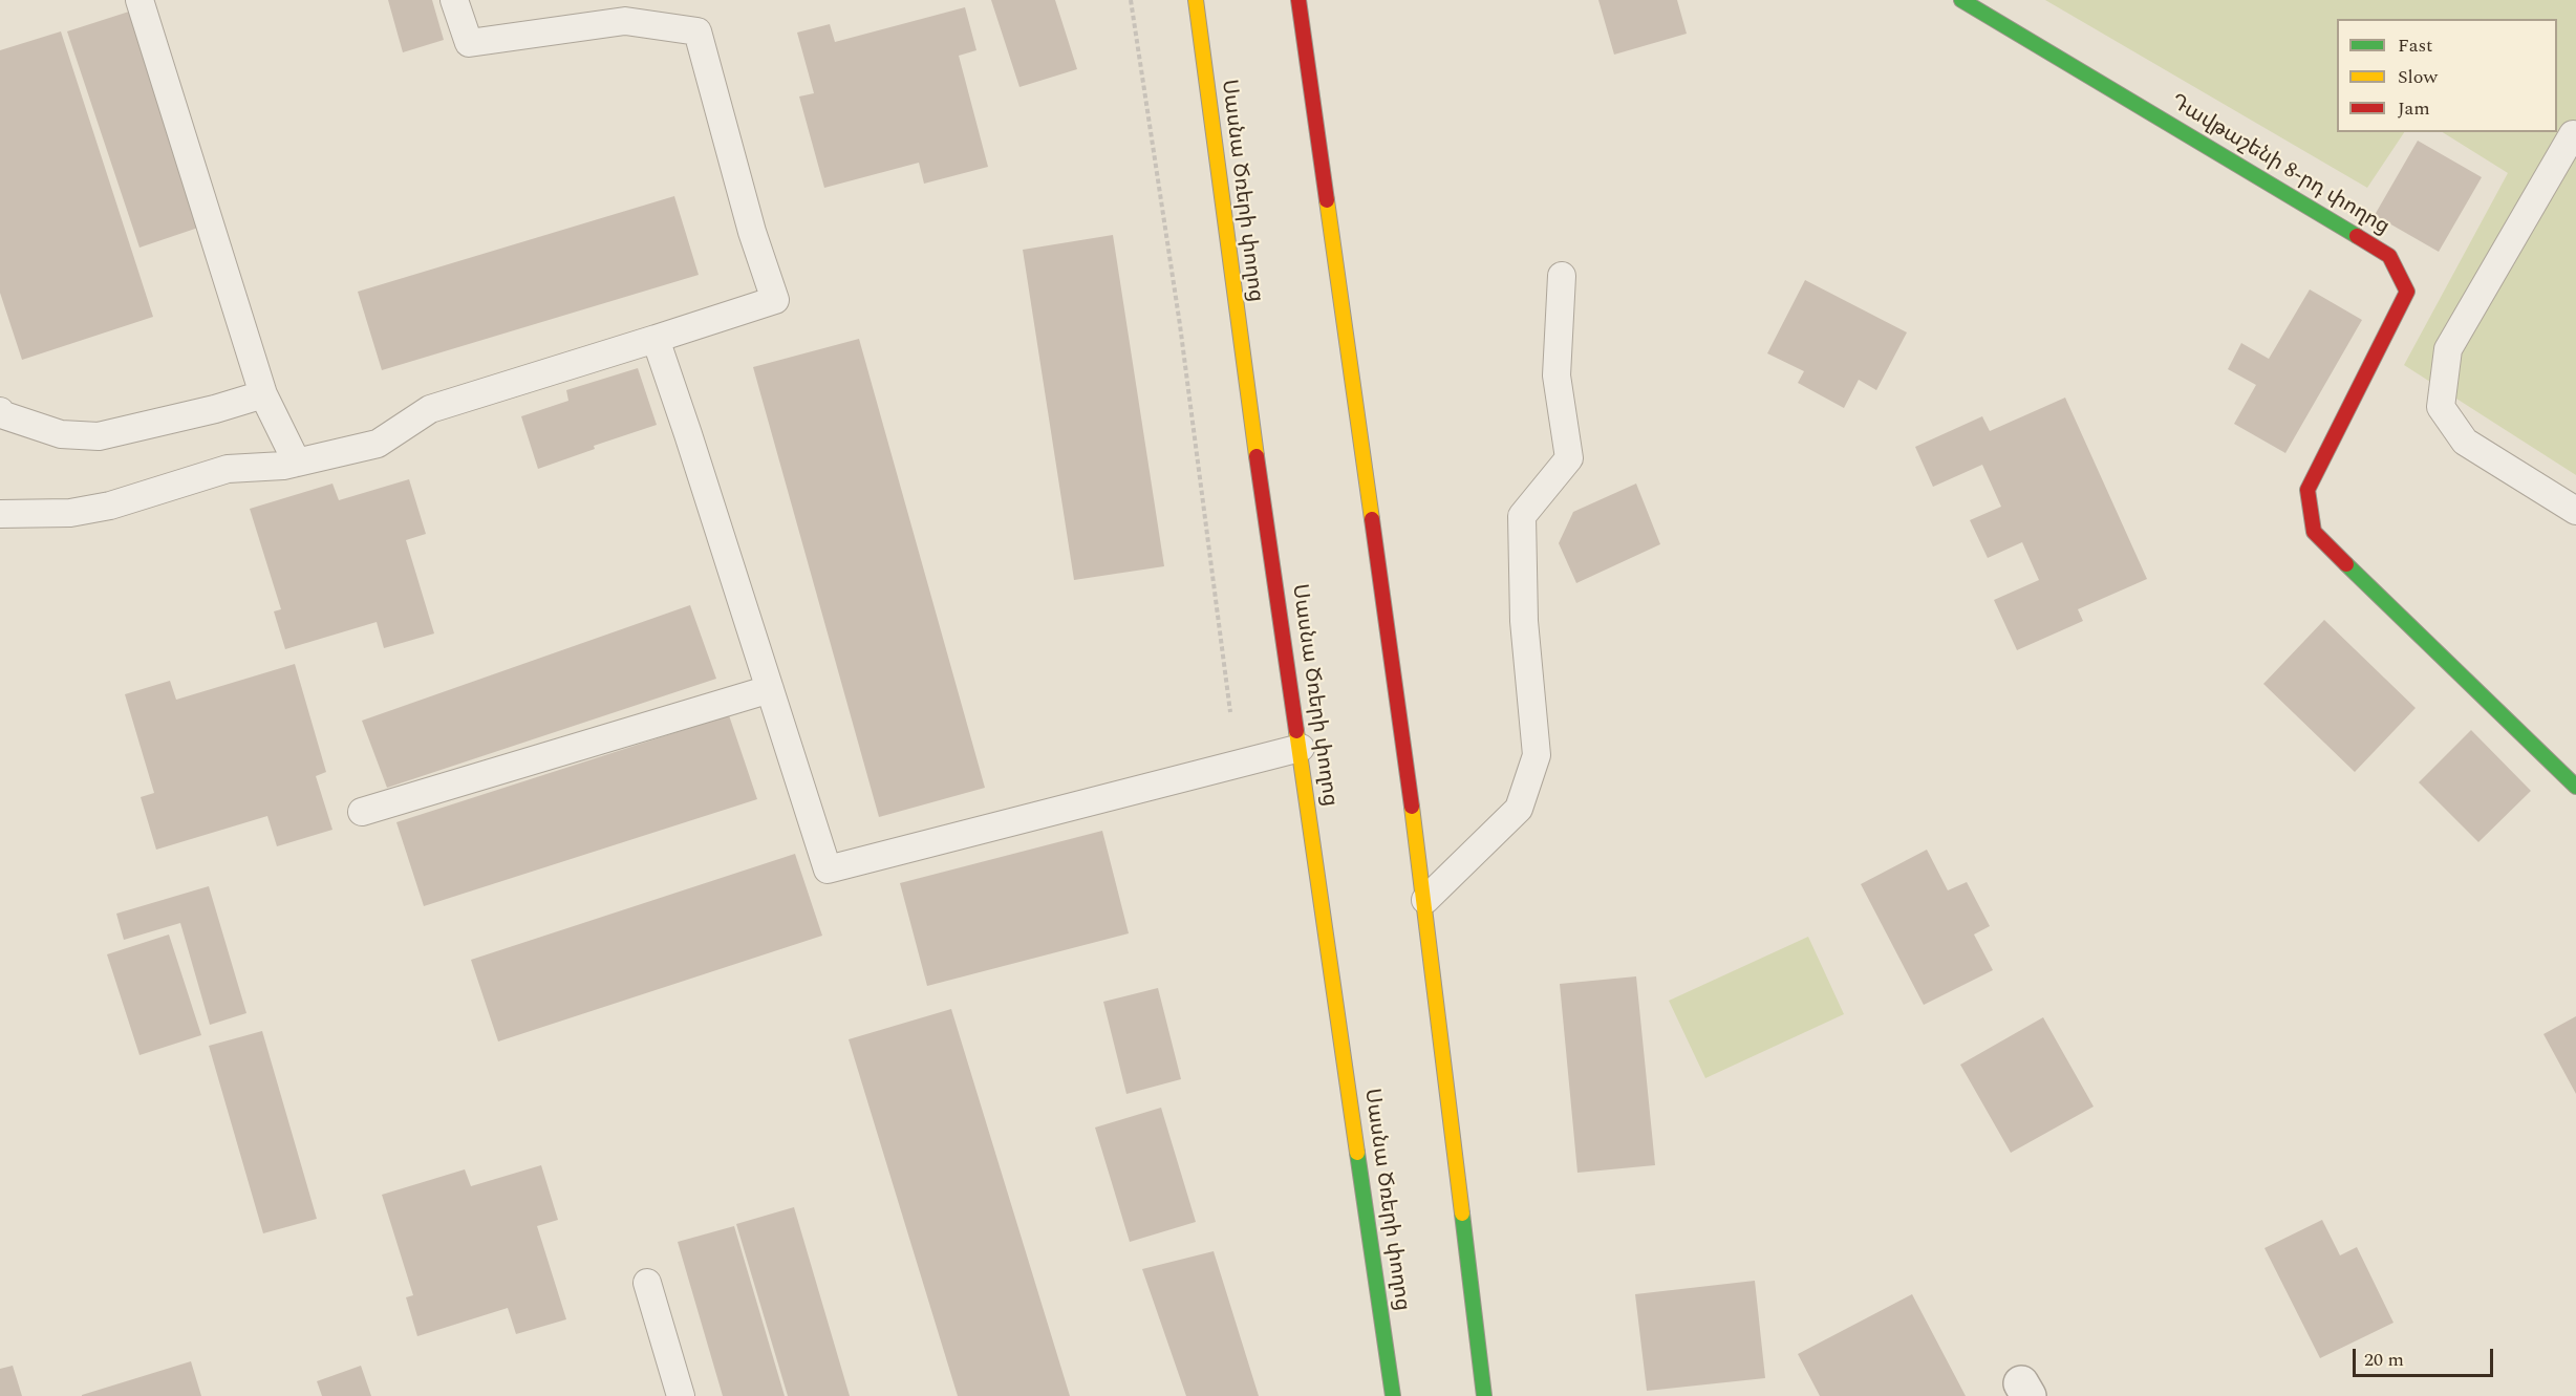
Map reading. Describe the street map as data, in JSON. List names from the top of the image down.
{
  "streets": {
    "main road": ["Դավթաշենի 8-րդ փողոց", "Սասնա Ծռերի փողոց"]
  },
  "legend": ["Fast", "Slow", "Jam"],
  "scale_bar": "20 m"
}
